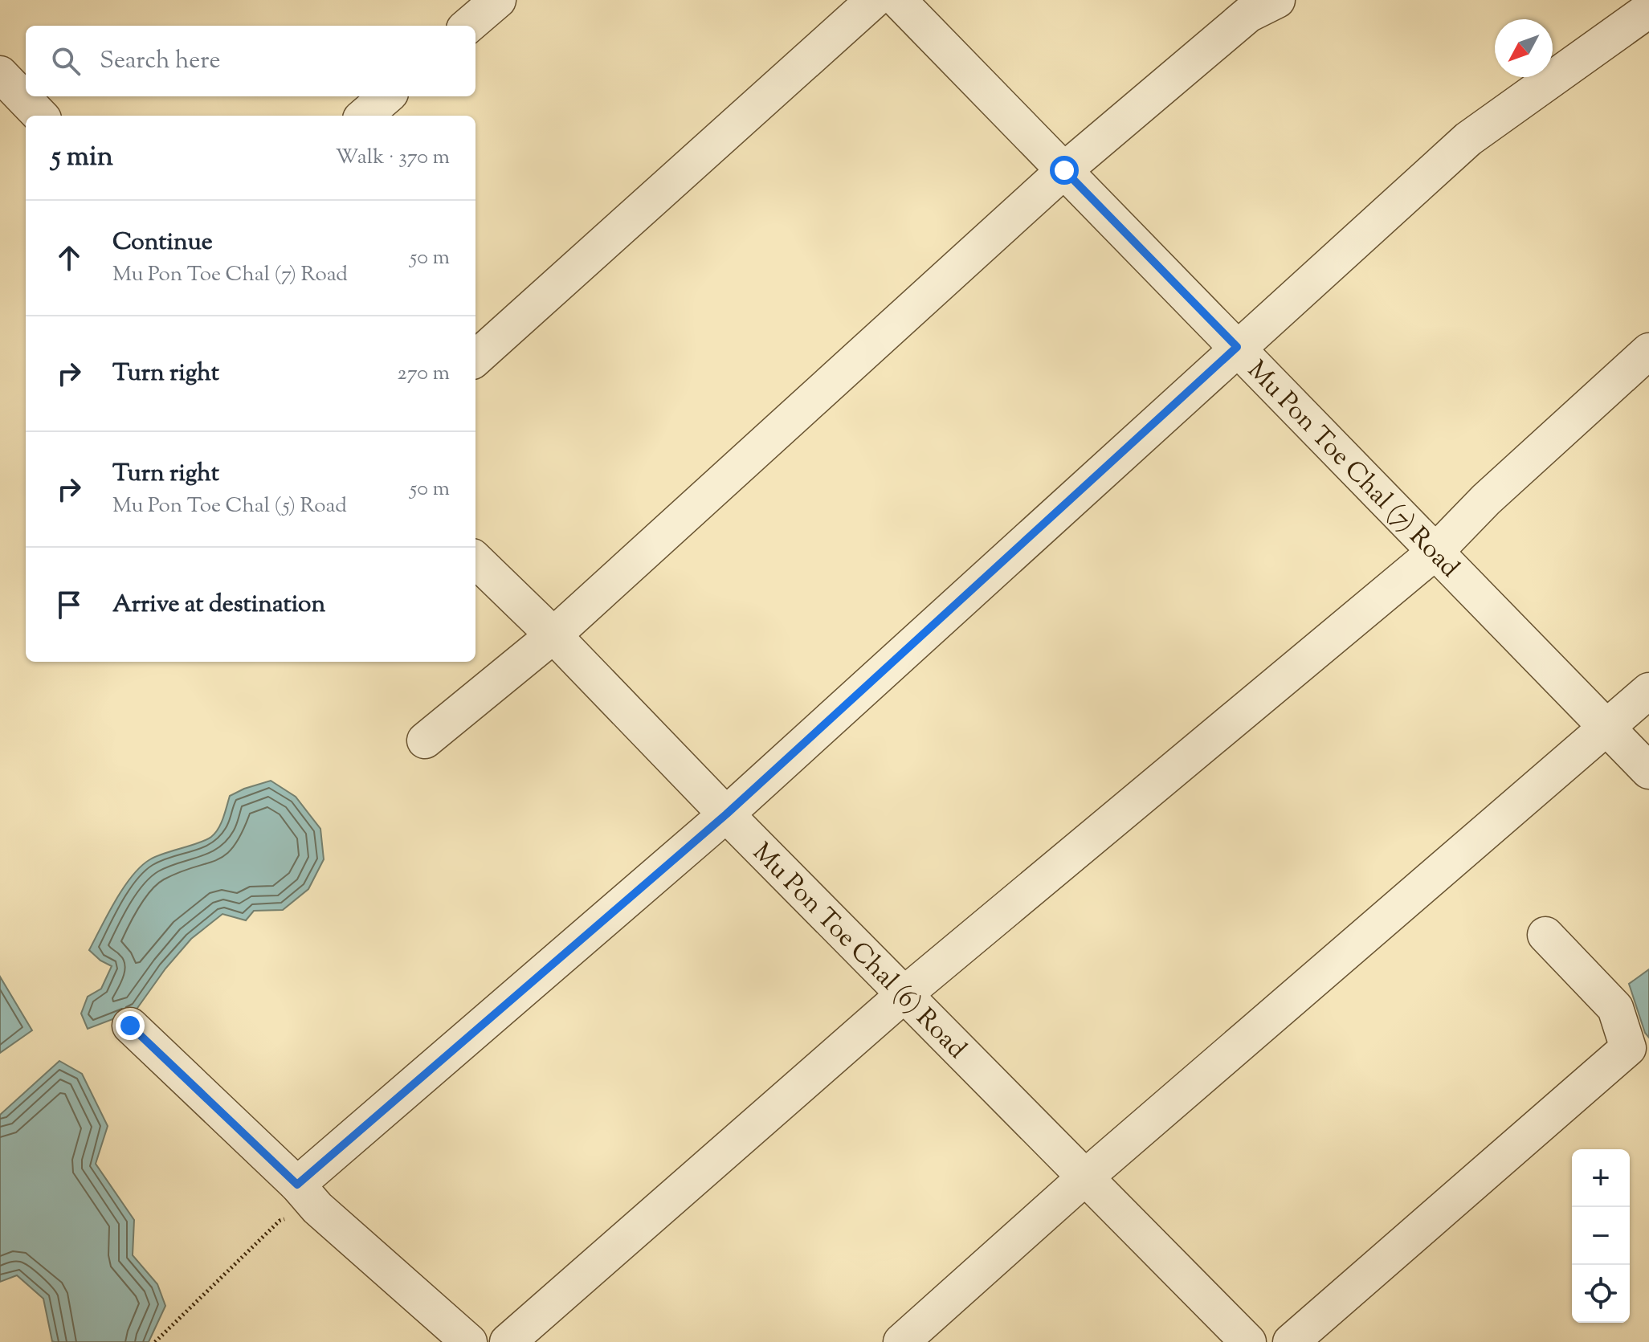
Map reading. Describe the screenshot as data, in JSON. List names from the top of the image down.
{
  "streets": {
    "street": ["Mu Pon Toe Chal (7) Road", "Mu Pon Toe Chal (6) Road"]
  },
  "north": "bottom left",
  "page": {
    "search": "Search here",
    "heading": ["5 min", "Walk · 370 m"],
    "list": [
      ["Continue", "Mu Pon Toe Chal (7) Road", "50 m"],
      ["Turn right", "270 m"],
      ["Turn right", "Mu Pon Toe Chal (5) Road", "50 m"],
      "Arrive at destination"
    ],
    "map_buttons": ["+", "−"]
  }
}
